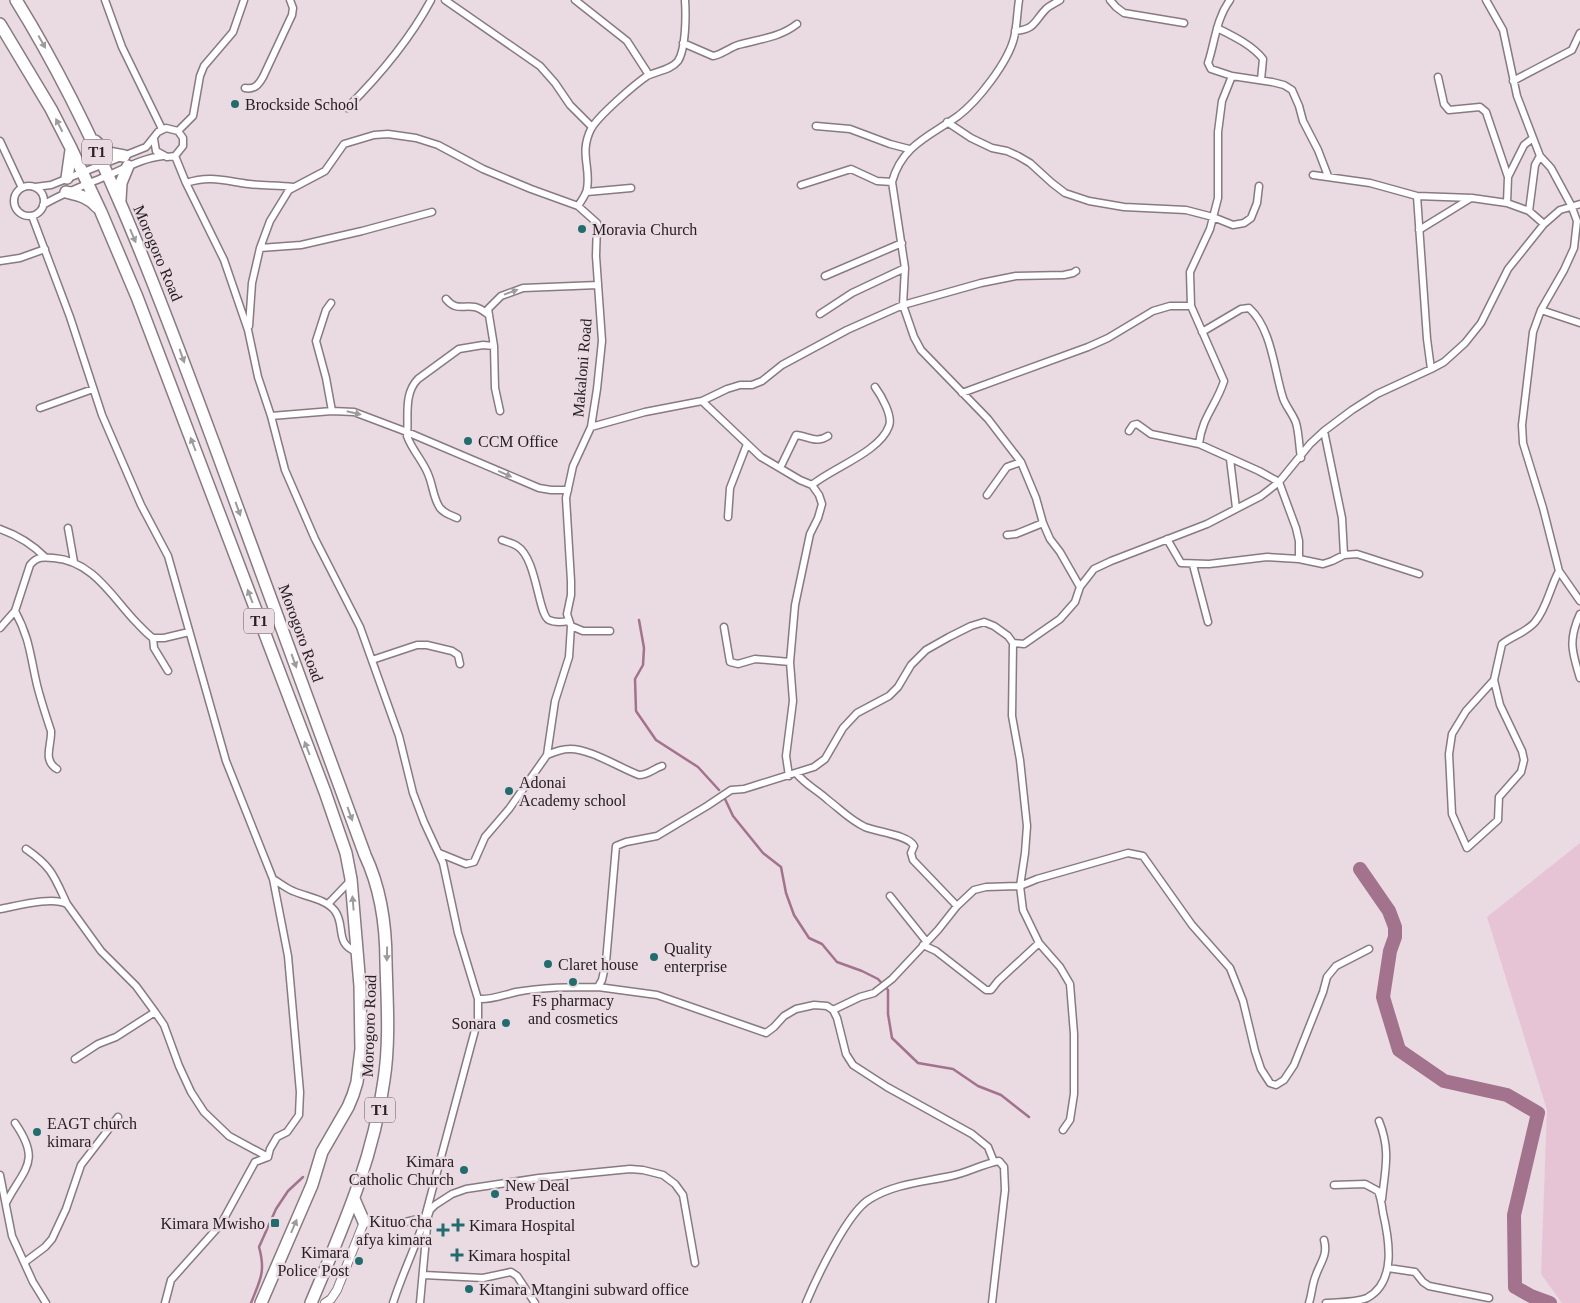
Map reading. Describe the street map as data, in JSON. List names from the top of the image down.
{
  "streets": {
    "highway": ["T1", "Morogoro Road"],
    "street": ["Makaloni Road"]
  },
  "places": {
    "other": [
      "Brockside School",
      "Moravia Church",
      "CCM Office",
      "Adonai Academy school",
      "Quality enterprise",
      "Claret house",
      "Fs pharmacy and cosmetics",
      "Sonara",
      "EAGT church kimara",
      "Kimara Catholic Church",
      "New Deal Production",
      "Kimara Police Post",
      "Kimara Mtangini subward office"
    ],
    "transit": ["Kimara Mwisho"],
    "health": ["Kimara Hospital", "Kituo cha afya kimara", "Kimara hospital"]
  }
}
